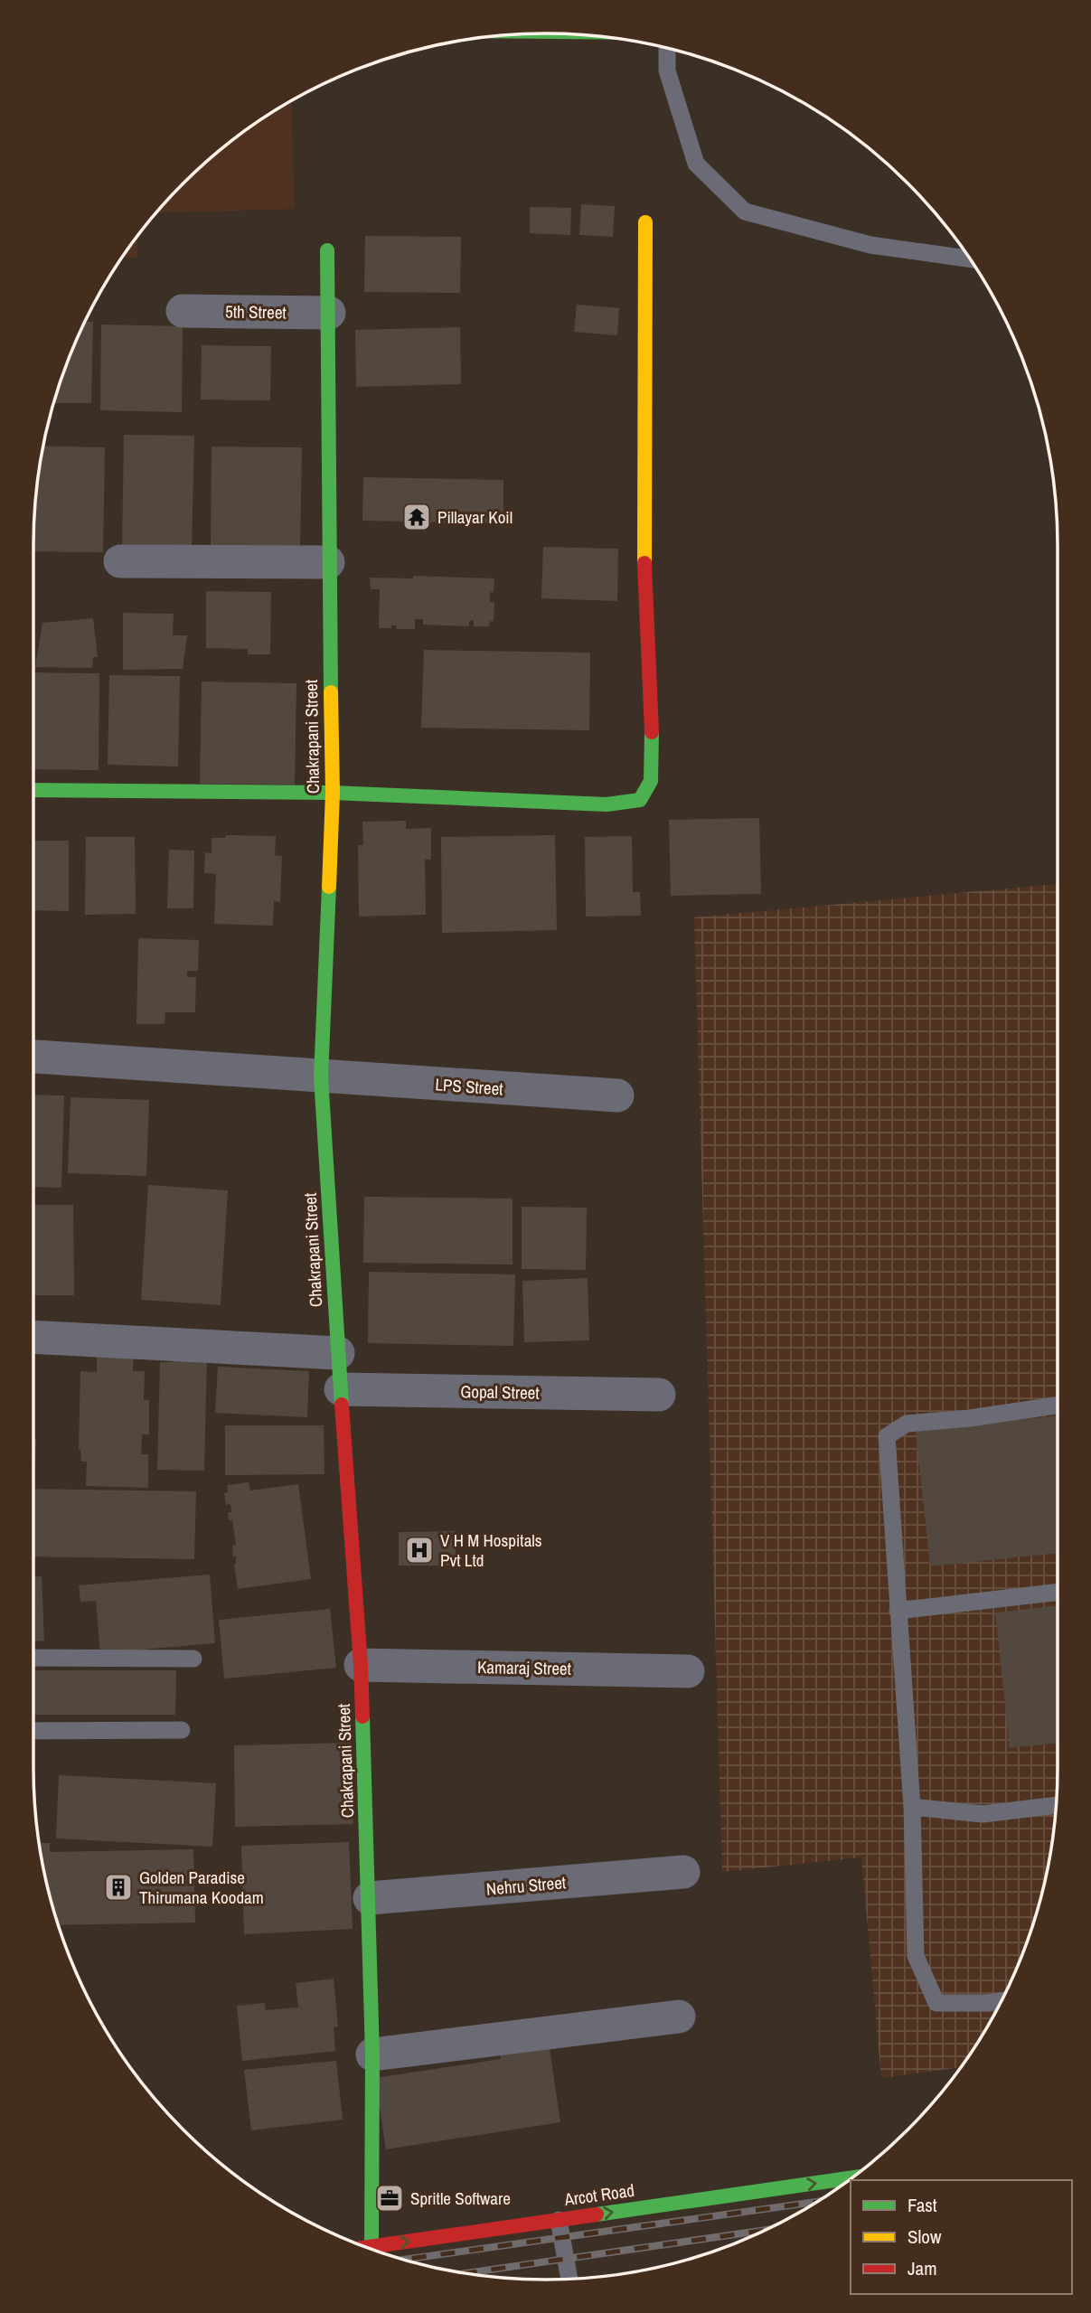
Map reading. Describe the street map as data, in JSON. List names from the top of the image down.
{
  "streets": {
    "street": [
      "5th Street",
      "Chakrapani Street",
      "LPS Street",
      "Gopal Street",
      "Kamaraj Street",
      "Nehru Street",
      "Arcot Road"
    ]
  },
  "crossings": [
    ["5th Street", "Chakrapani Street"],
    ["Chakrapani Street", "LPS Street"],
    ["Chakrapani Street", "Gopal Street"],
    ["Chakrapani Street", "Kamaraj Street"],
    ["Chakrapani Street", "Nehru Street"],
    ["Chakrapani Street", "Arcot Road"]
  ],
  "one_way": ["Arcot Road"],
  "places": {
    "temple": ["Pillayar Koil"],
    "hospital": ["V H M Hospitals Pvt Ltd"],
    "building": ["Golden Paradise Thirumana Koodam"],
    "office": ["Spritle Software"]
  },
  "legend": ["Fast", "Slow", "Jam"]
}
